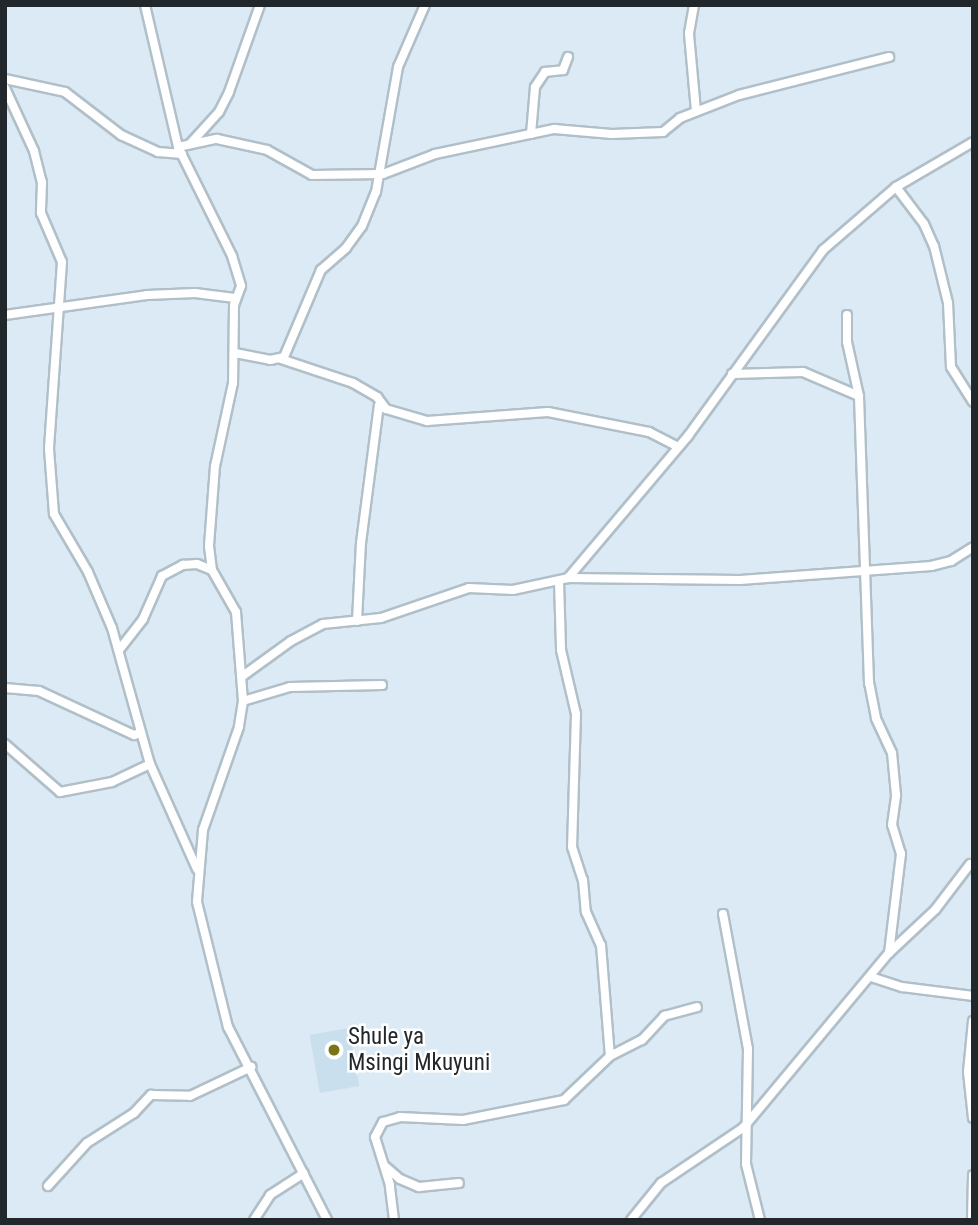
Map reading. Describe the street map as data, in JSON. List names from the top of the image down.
{
  "places": ["Shule ya Msingi Mkuyuni"]
}
